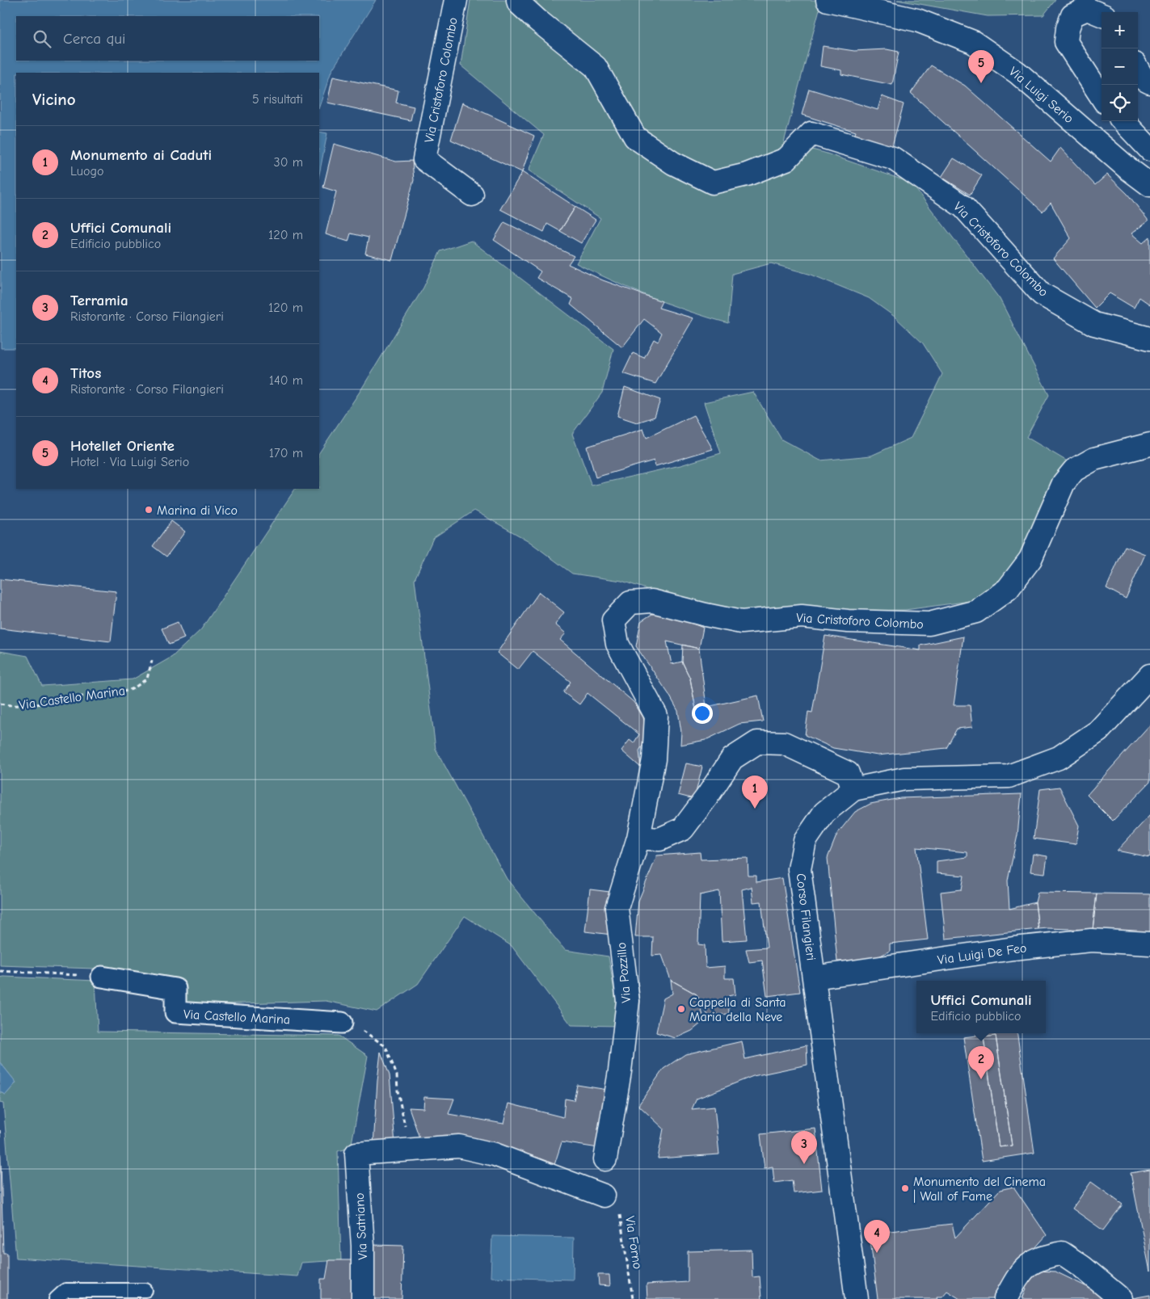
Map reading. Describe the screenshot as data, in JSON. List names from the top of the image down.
{
  "streets": {
    "street": [
      "Via Cristoforo Colombo",
      "Via Luigi Serio",
      "Via Castello Marina",
      "Corso Filangieri",
      "Via Luigi De Feo",
      "Via Pozzillo",
      "Via Satriano"
    ],
    "path": ["Via Forno"]
  },
  "crossings": [
    ["Via Cristoforo Colombo", "Via Pozzillo"],
    ["Corso Filangieri", "Via Luigi De Feo"]
  ],
  "places": ["Marina di Vico", "Cappella di Santa Maria della Neve", "Monumento del Cinema | Wall of Fame"],
  "page": {
    "map_buttons": ["+", "−"],
    "search": "Cerca qui",
    "pins": [
      "5",
      "1",
      "2",
      "3",
      "4"
    ],
    "heading": ["Vicino", "5 risultati"],
    "list": [
      {
        "mark": "1",
        "name": "Monumento ai Caduti",
        "note": "Luogo",
        "value": "30 m"
      },
      {
        "mark": "2",
        "name": "Uffici Comunali",
        "note": "Edificio pubblico",
        "value": "120 m"
      },
      {
        "mark": "3",
        "name": "Terramia",
        "note": "Ristorante · Corso Filangieri",
        "value": "120 m"
      },
      {
        "mark": "4",
        "name": "Titos",
        "note": "Ristorante · Corso Filangieri",
        "value": "140 m"
      },
      {
        "mark": "5",
        "name": "Hotellet Oriente",
        "note": "Hotel · Via Luigi Serio",
        "value": "170 m"
      }
    ],
    "popup": ["Uffici Comunali", "Edificio pubblico"]
  }
}
